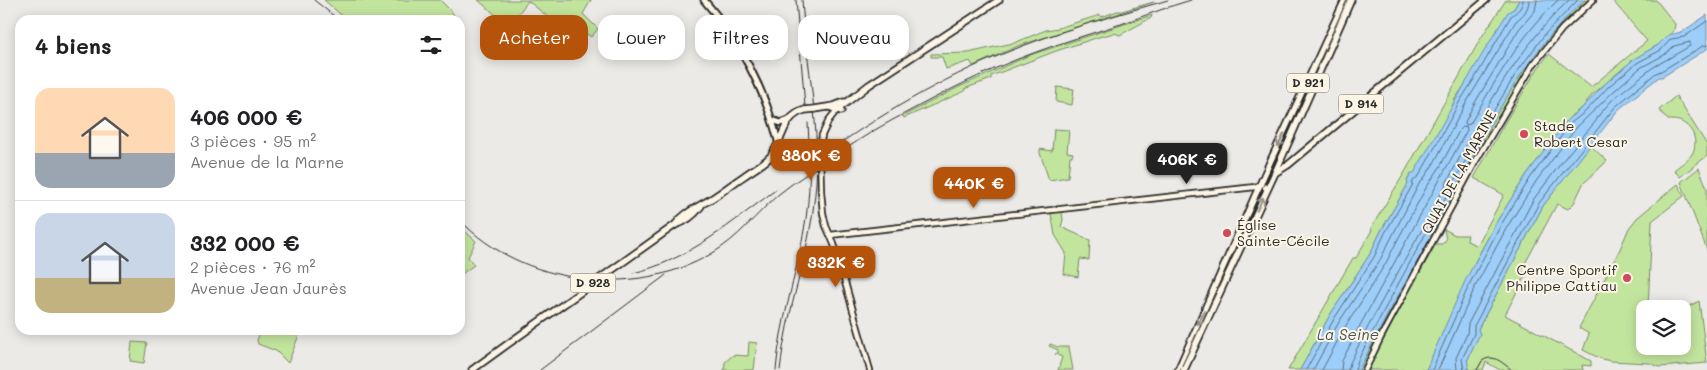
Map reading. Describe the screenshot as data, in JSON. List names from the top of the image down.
{
  "streets": {
    "main road": ["D 921", "D 914", "D 928"],
    "street": ["QUAI DE LA MARINE"]
  },
  "crossings": [
    ["D 921", "D 914"]
  ],
  "water": ["La Seine"],
  "places": ["Stade Robert Cesar", "Église Sainte-Cécile", "Centre Sportif Philippe Cattiau"],
  "page": {
    "chip": [
      "Acheter",
      "Louer",
      "Filtres",
      "Nouveau"
    ],
    "heading": "4 biens",
    "list": [
      {
        "name": "406 000 €",
        "note": "3 pièces · 95 m² · Avenue de la Marne"
      },
      {
        "name": "332 000 €",
        "note": "2 pièces · 76 m² · Avenue Jean Jaurès"
      }
    ],
    "price": [
      "380K €",
      "406K €",
      "440K €",
      "332K €"
    ]
  }
}
